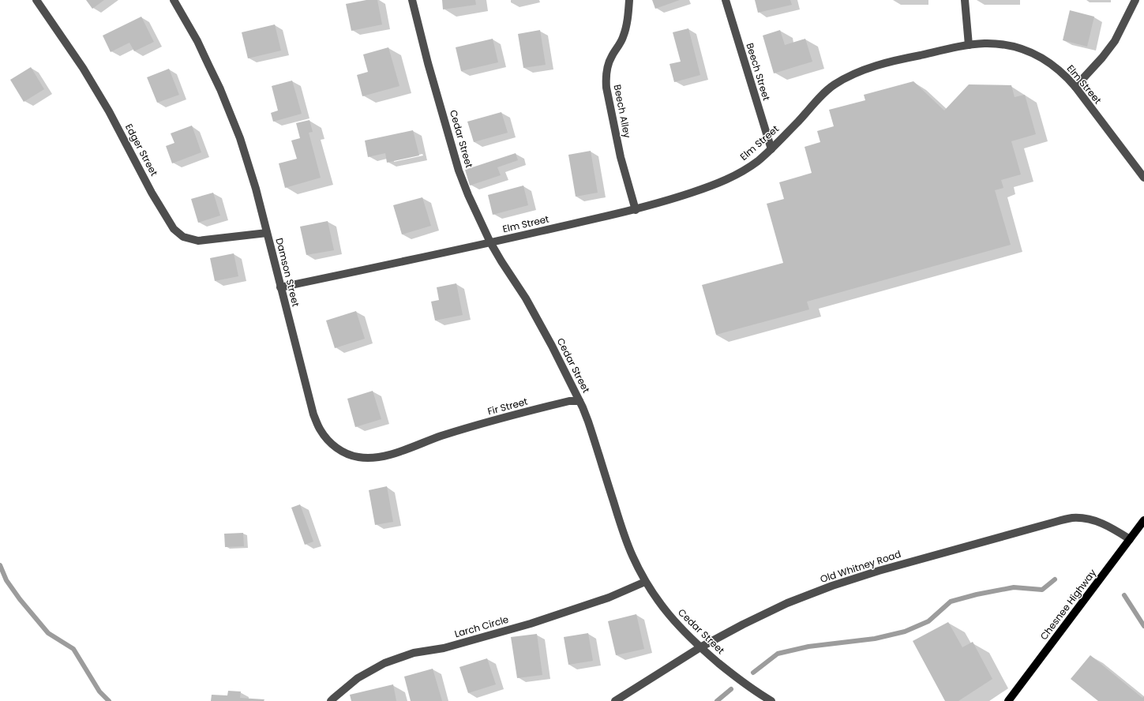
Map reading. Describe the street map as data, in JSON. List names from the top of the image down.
{
  "streets": {
    "main road": ["Chesnee Highway"],
    "street": [
      "Beech Street",
      "Elm Street",
      "Beech Alley",
      "Cedar Street",
      "Edger Street",
      "Damson Street",
      "Fir Street",
      "Old Whitney Road",
      "Larch Circle"
    ]
  },
  "crossings": [
    ["Beech Street", "Elm Street"],
    ["Elm Street", "Beech Alley"],
    ["Elm Street", "Cedar Street"],
    ["Elm Street", "Damson Street"],
    ["Cedar Street", "Fir Street"],
    ["Cedar Street", "Old Whitney Road"],
    ["Cedar Street", "Larch Circle"],
    ["Edger Street", "Damson Street"],
    ["Damson Street", "Fir Street"],
    ["Old Whitney Road", "Chesnee Highway"]
  ]
}
